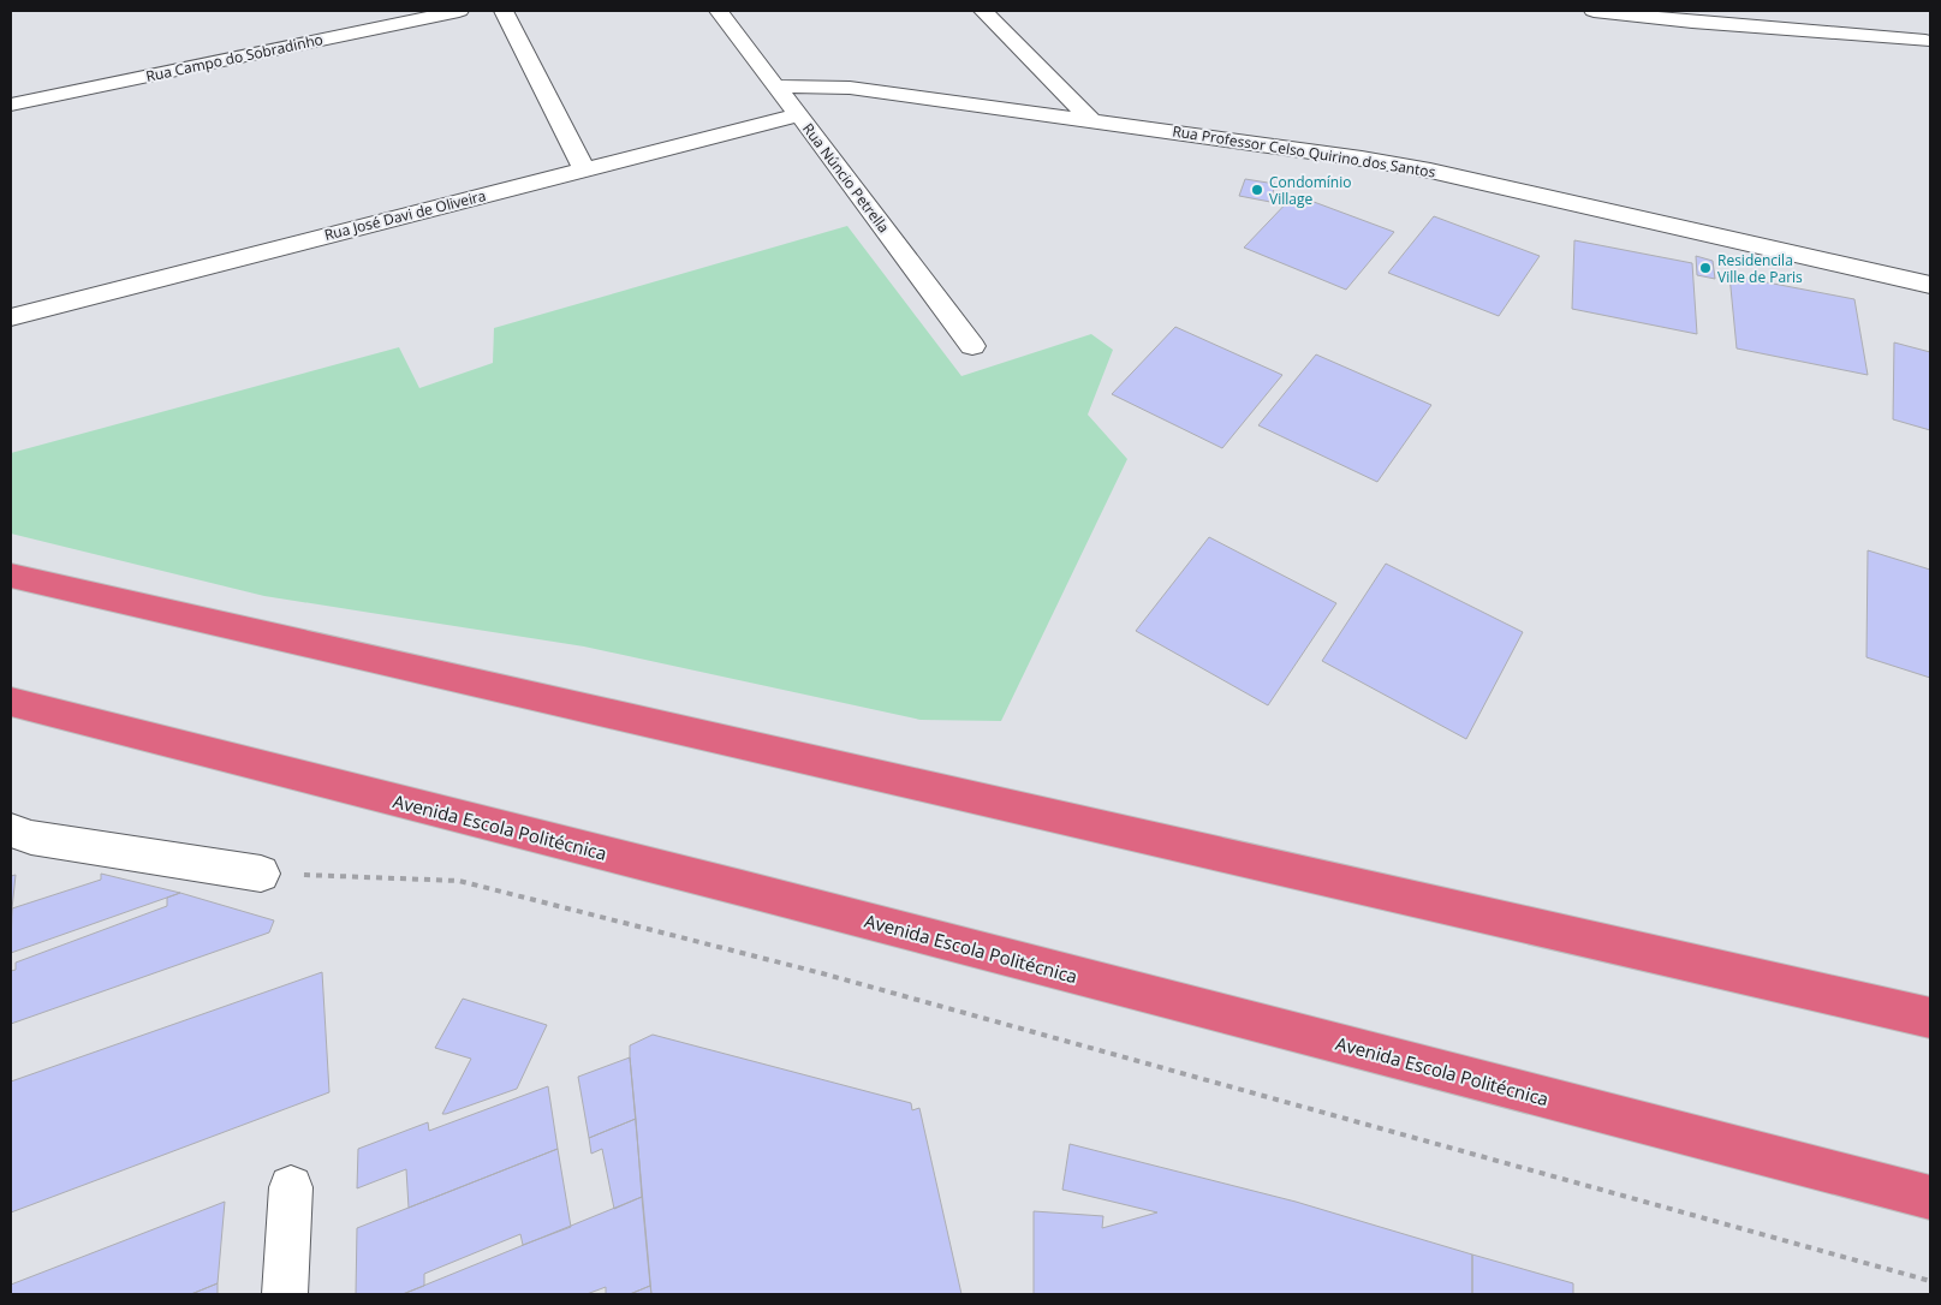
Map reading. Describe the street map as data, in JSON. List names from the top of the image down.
{
  "streets": {
    "highway": ["Avenida Escola Politécnica"],
    "street": [
      "Rua Campo do Sobradinho",
      "Rua Professor Celso Quirino dos Santos",
      "Rua Núncio Petrella",
      "Rua José Davi de Oliveira"
    ]
  },
  "crossings": [
    ["Rua Professor Celso Quirino dos Santos", "Rua Núncio Petrella"],
    ["Rua Núncio Petrella", "Rua José Davi de Oliveira"]
  ],
  "places": ["Condomínio Village", "Residencila Ville de Paris"]
}
